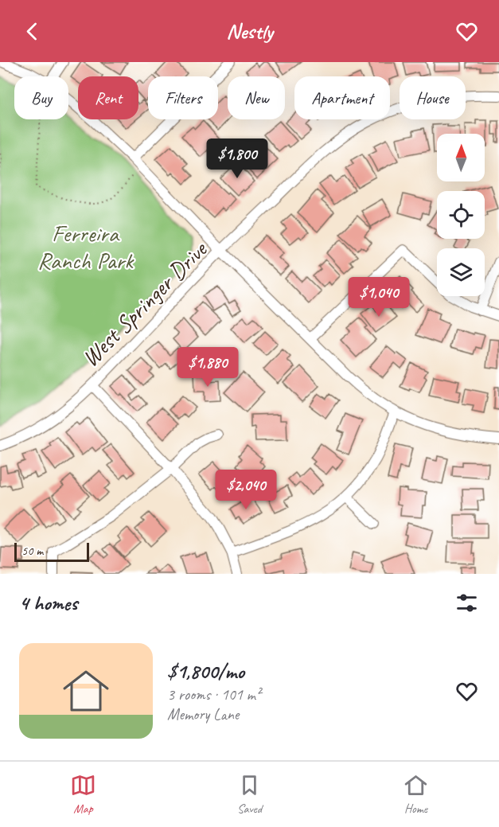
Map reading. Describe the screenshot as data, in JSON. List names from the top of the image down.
{
  "streets": {
    "street": ["West Springer Drive"]
  },
  "parks": ["Ferreira Ranch Park"],
  "scale_bar": "50 m",
  "north": "top",
  "page": {
    "header": "Nestly",
    "chip": [
      "Buy",
      "Rent",
      "Filters",
      "New",
      "Apartment",
      "House"
    ],
    "price": [
      "$1,800",
      "$1,040",
      "$1,880",
      "$2,040"
    ],
    "scale": "50 m",
    "heading": "4 homes",
    "list": [
      {
        "name": "$1,800/mo",
        "note": "3 rooms · 101 m² · Memory Lane"
      }
    ],
    "tabs": ["Map", "Saved", "Home"]
  }
}
